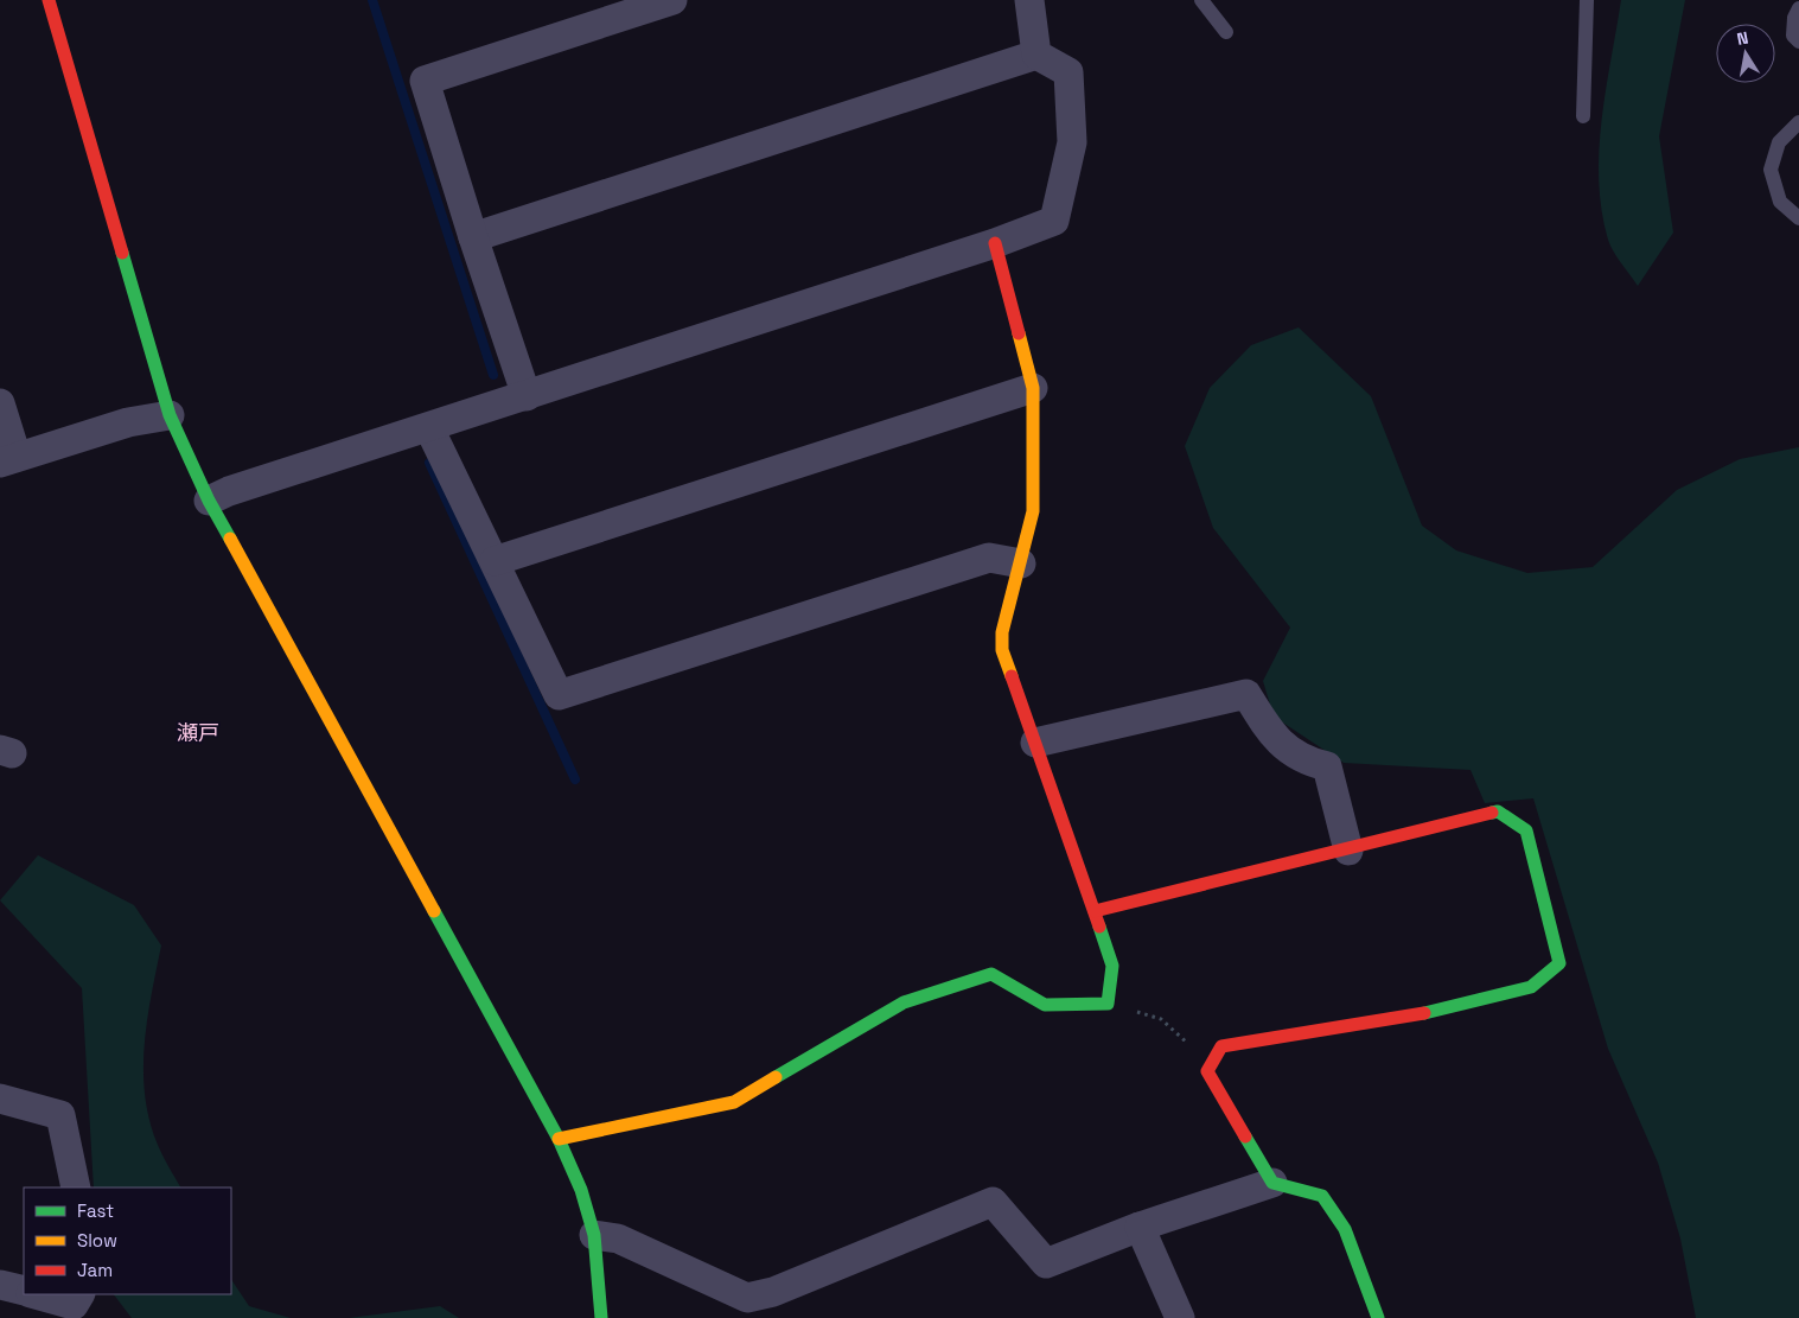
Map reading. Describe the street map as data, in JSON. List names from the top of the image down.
{
  "districts": ["瀬戸"],
  "legend": ["Fast", "Slow", "Jam"],
  "north": "top"
}
